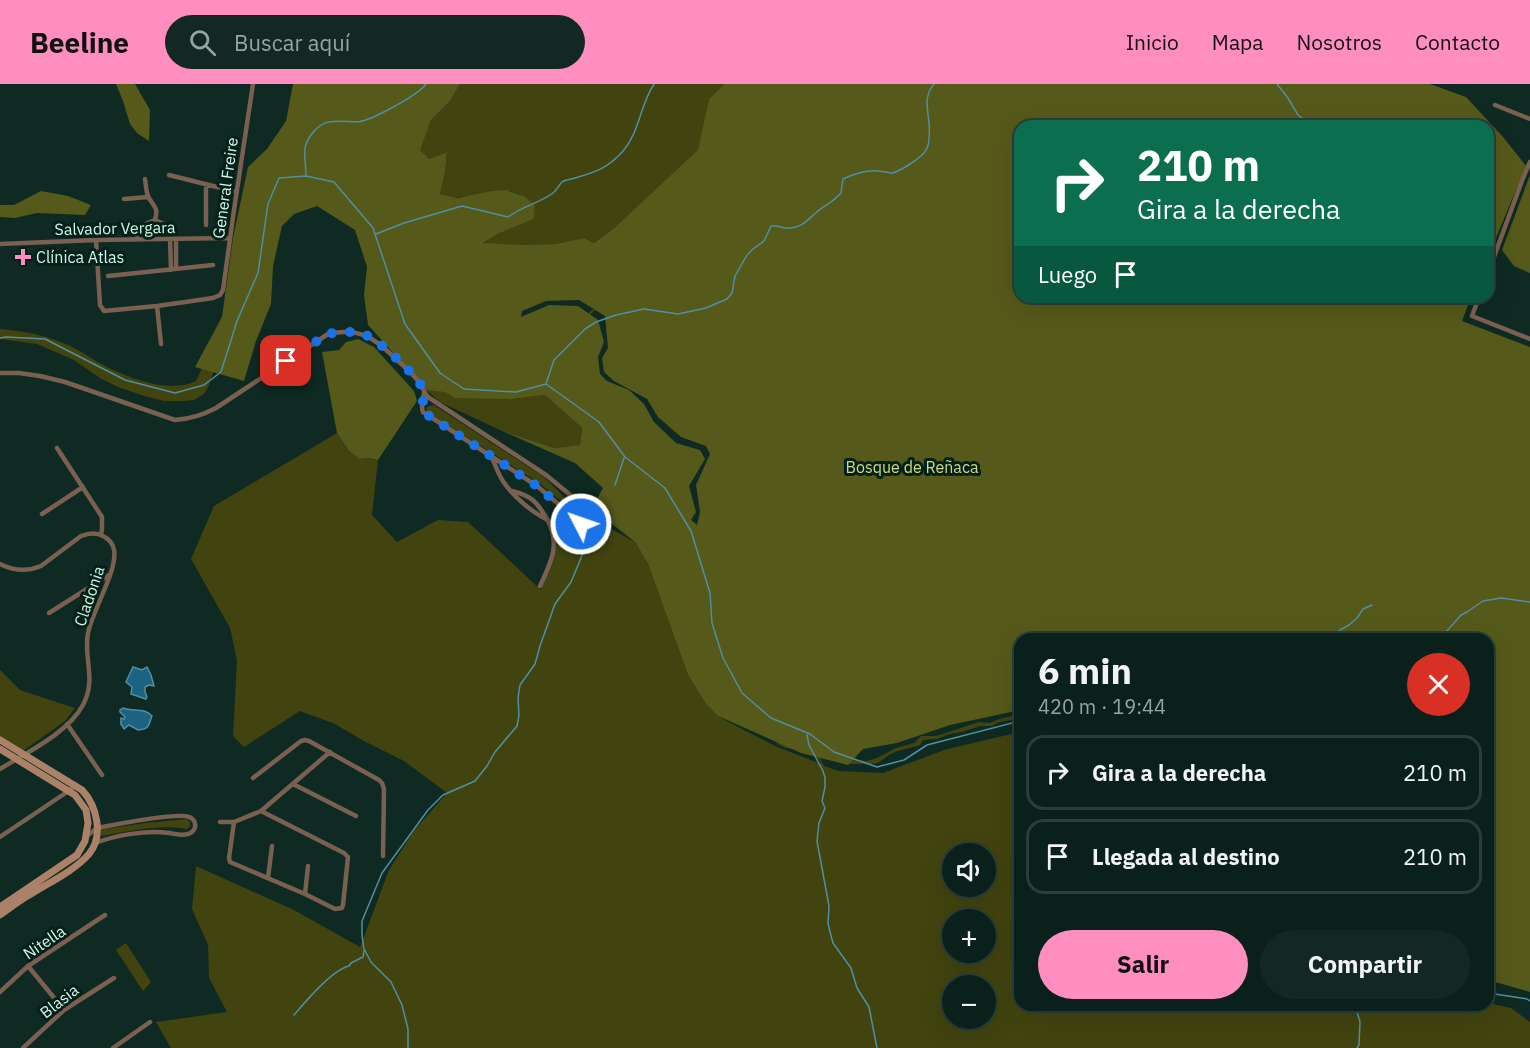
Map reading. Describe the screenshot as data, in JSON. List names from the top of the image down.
{
  "streets": {
    "street": [
      "General Freire",
      "Salvador Vergara",
      "Cladonia",
      "Nitella",
      "Blasia"
    ]
  },
  "crossings": [
    ["General Freire", "Salvador Vergara"]
  ],
  "parks": ["Bosque de Reñaca"],
  "places": {
    "health": ["Clínica Atlas"]
  },
  "page": {
    "header": "Beeline",
    "search": "Buscar aquí",
    "nav": [
      "Inicio",
      "Mapa",
      "Nosotros",
      "Contacto"
    ],
    "turn": ["210 m", "Gira a la derecha"],
    "then": "Luego",
    "heading": ["6 min", "420 m · 19:44"],
    "list": [
      {
        "name": "Gira a la derecha",
        "value": "210 m"
      },
      {
        "name": "Llegada al destino",
        "value": "210 m"
      }
    ],
    "map_buttons": ["+", "−"],
    "buttons": ["Salir", "Compartir"]
  }
}
